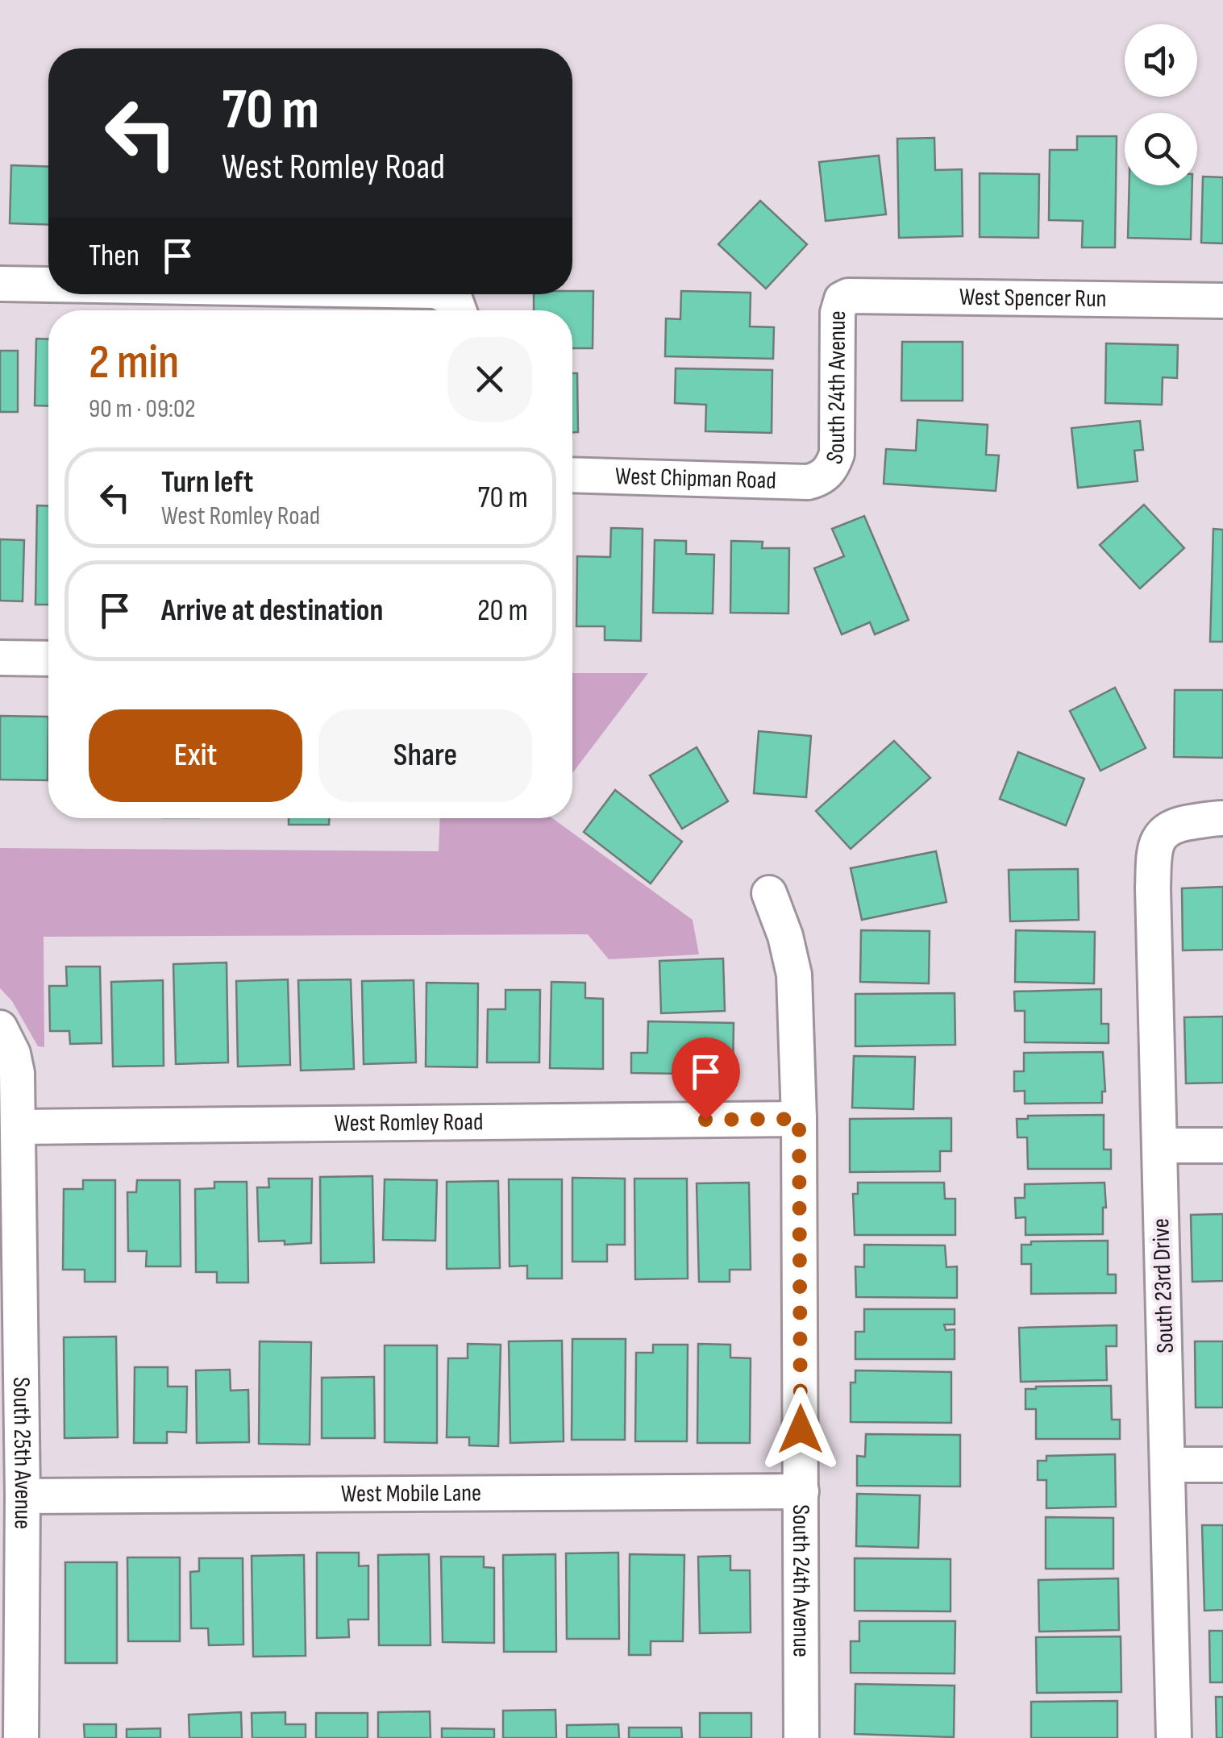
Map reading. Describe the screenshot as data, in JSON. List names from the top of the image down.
{
  "streets": {
    "street": [
      "West Spencer Run",
      "South 24th Avenue",
      "West Chipman Road",
      "West Romley Road",
      "South 23rd Drive",
      "South 25th Avenue",
      "West Mobile Lane"
    ]
  },
  "crossings": [
    ["West Spencer Run", "South 24th Avenue"],
    ["South 24th Avenue", "West Chipman Road"],
    ["South 24th Avenue", "West Romley Road"],
    ["South 24th Avenue", "West Mobile Lane"],
    ["West Romley Road", "South 25th Avenue"],
    ["South 25th Avenue", "West Mobile Lane"]
  ],
  "page": {
    "turn": ["70 m", "West Romley Road"],
    "then": "Then",
    "heading": ["2 min", "90 m · 09:02"],
    "list": [
      {
        "name": "Turn left",
        "note": "West Romley Road",
        "value": "70 m"
      },
      {
        "name": "Arrive at destination",
        "value": "20 m"
      }
    ],
    "buttons": ["Exit", "Share"]
  }
}
